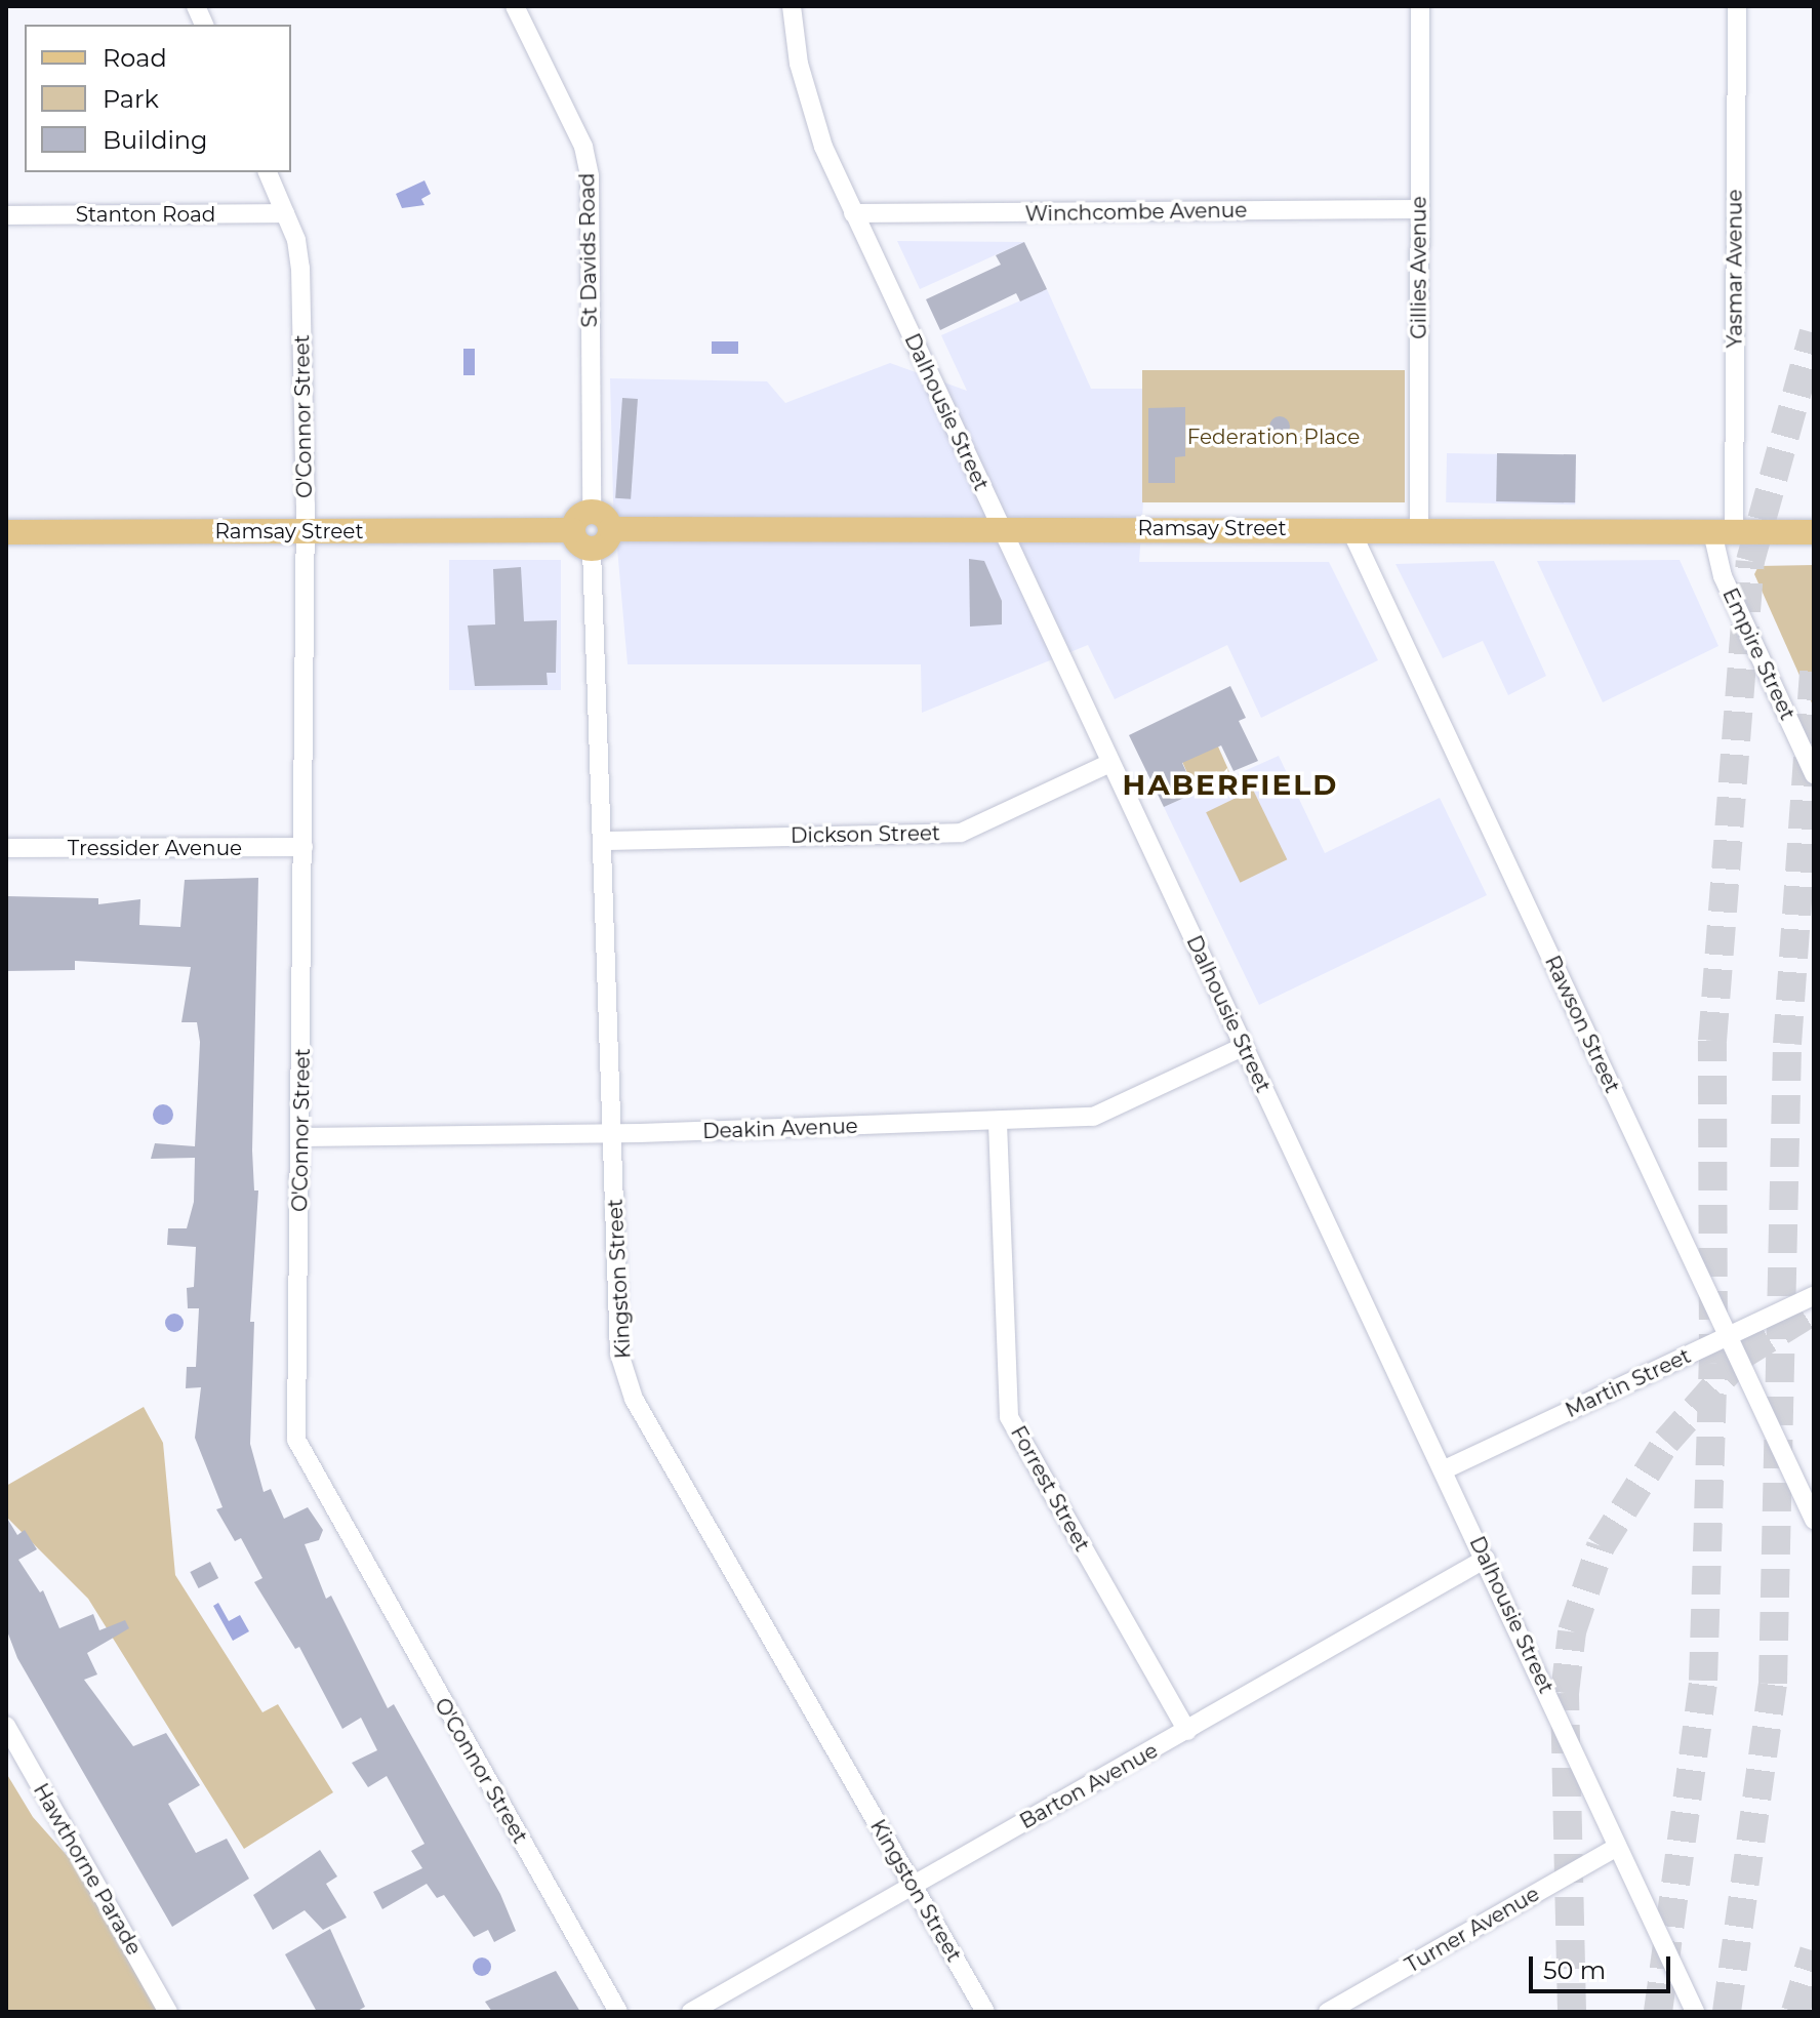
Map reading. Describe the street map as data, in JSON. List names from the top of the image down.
{
  "streets": {
    "main road": ["Ramsay Street"],
    "street": [
      "Winchcombe Avenue",
      "Stanton Road",
      "St Davids Road",
      "Gillies Avenue",
      "Yasmar Avenue",
      "Dalhousie Street",
      "O'Connor Street",
      "Empire Street",
      "Dickson Street",
      "Tressider Avenue",
      "Rawson Street",
      "Deakin Avenue",
      "Kingston Street",
      "Martin Street",
      "Forrest Street",
      "Barton Avenue",
      "Hawthorne Parade",
      "Turner Avenue"
    ]
  },
  "crossings": [
    ["Winchcombe Avenue", "Gillies Avenue"],
    ["Winchcombe Avenue", "Dalhousie Street"],
    ["Stanton Road", "O'Connor Street"],
    ["St Davids Road", "Ramsay Street"],
    ["St Davids Road", "Kingston Street"],
    ["Gillies Avenue", "Ramsay Street"],
    ["Yasmar Avenue", "Ramsay Street"],
    ["Yasmar Avenue", "Empire Street"],
    ["Dalhousie Street", "Ramsay Street"],
    ["Dalhousie Street", "Dickson Street"],
    ["Dalhousie Street", "Deakin Avenue"],
    ["Dalhousie Street", "Martin Street"],
    ["Dalhousie Street", "Barton Avenue"],
    ["Dalhousie Street", "Turner Avenue"],
    ["O'Connor Street", "Ramsay Street"],
    ["O'Connor Street", "Tressider Avenue"],
    ["O'Connor Street", "Deakin Avenue"],
    ["Ramsay Street", "Empire Street"],
    ["Ramsay Street", "Rawson Street"],
    ["Ramsay Street", "Kingston Street"],
    ["Dickson Street", "Kingston Street"],
    ["Rawson Street", "Martin Street"],
    ["Deakin Avenue", "Kingston Street"],
    ["Deakin Avenue", "Forrest Street"],
    ["Kingston Street", "Barton Avenue"],
    ["Forrest Street", "Barton Avenue"]
  ],
  "districts": ["HABERFIELD"],
  "parks": ["Federation Place"],
  "legend": ["Road", "Park", "Building"],
  "scale_bar": "50 m"
}
